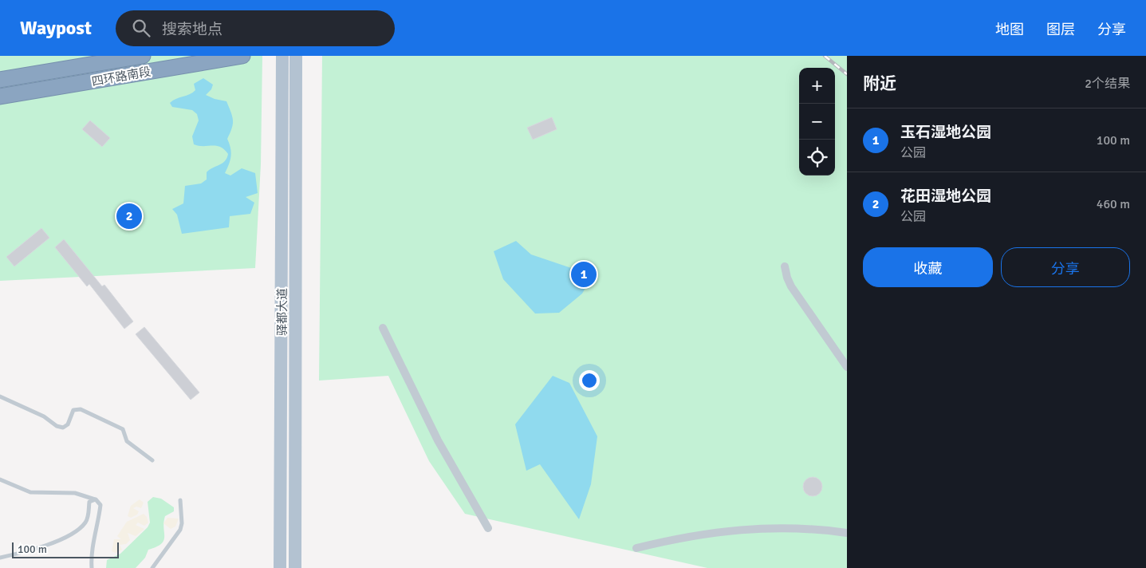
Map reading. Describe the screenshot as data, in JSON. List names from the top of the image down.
{
  "streets": {
    "highway": ["四环路南段"],
    "main road": ["驿都大道"]
  },
  "scale_bar": "100 m",
  "page": {
    "header": "Waypost",
    "search": "搜索地点",
    "nav": ["地图", "图层", "分享"],
    "heading": ["附近", "2个结果"],
    "map_buttons": ["+", "−"],
    "list": [
      {
        "mark": "1",
        "name": "玉石湿地公园",
        "note": "公园",
        "value": "100 m"
      },
      {
        "mark": "2",
        "name": "花田湿地公园",
        "note": "公园",
        "value": "460 m"
      }
    ],
    "pins": ["2", "1"],
    "buttons": ["收藏", "分享"],
    "scale": "100 m"
  }
}
